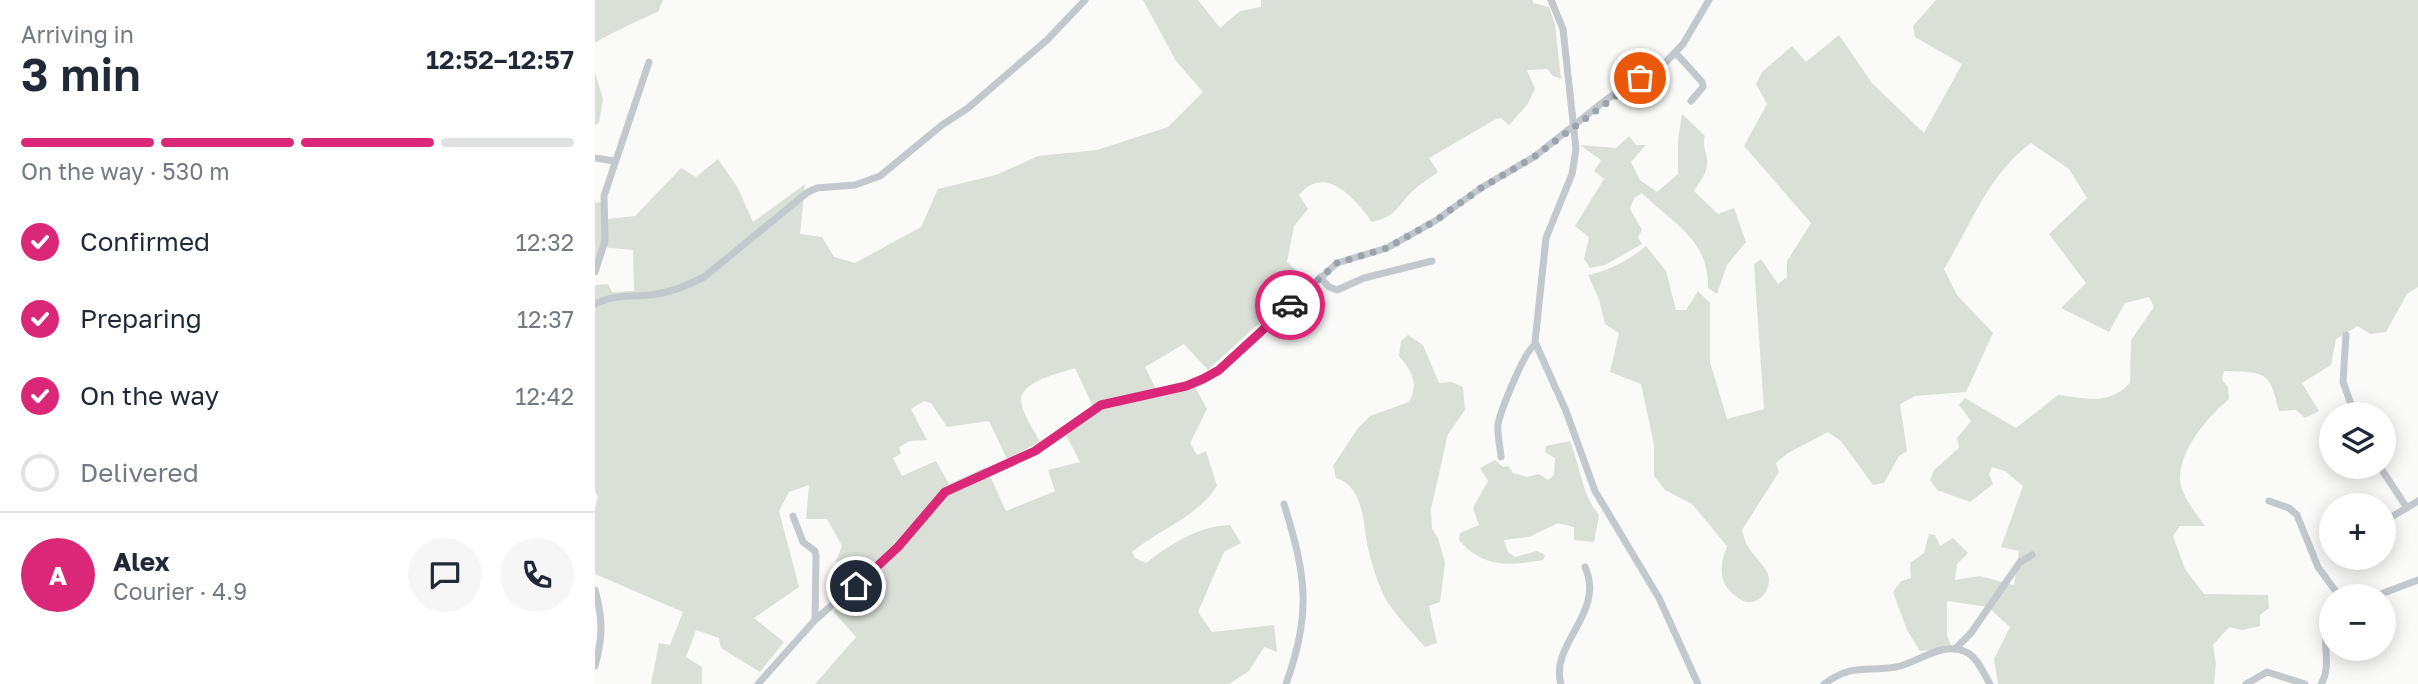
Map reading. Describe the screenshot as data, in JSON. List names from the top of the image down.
{
  "page": {
    "heading": ["3 min", "Arriving in", "12:52–12:57"],
    "panel": ["Alex", "Courier · 4.9"],
    "bar": "On the way · 530 m",
    "list": [
      ["Confirmed", "12:32"],
      ["Preparing", "12:37"],
      ["On the way", "12:42"],
      "Delivered"
    ],
    "map_buttons": ["+", "−"],
    "round": "A"
  }
}
